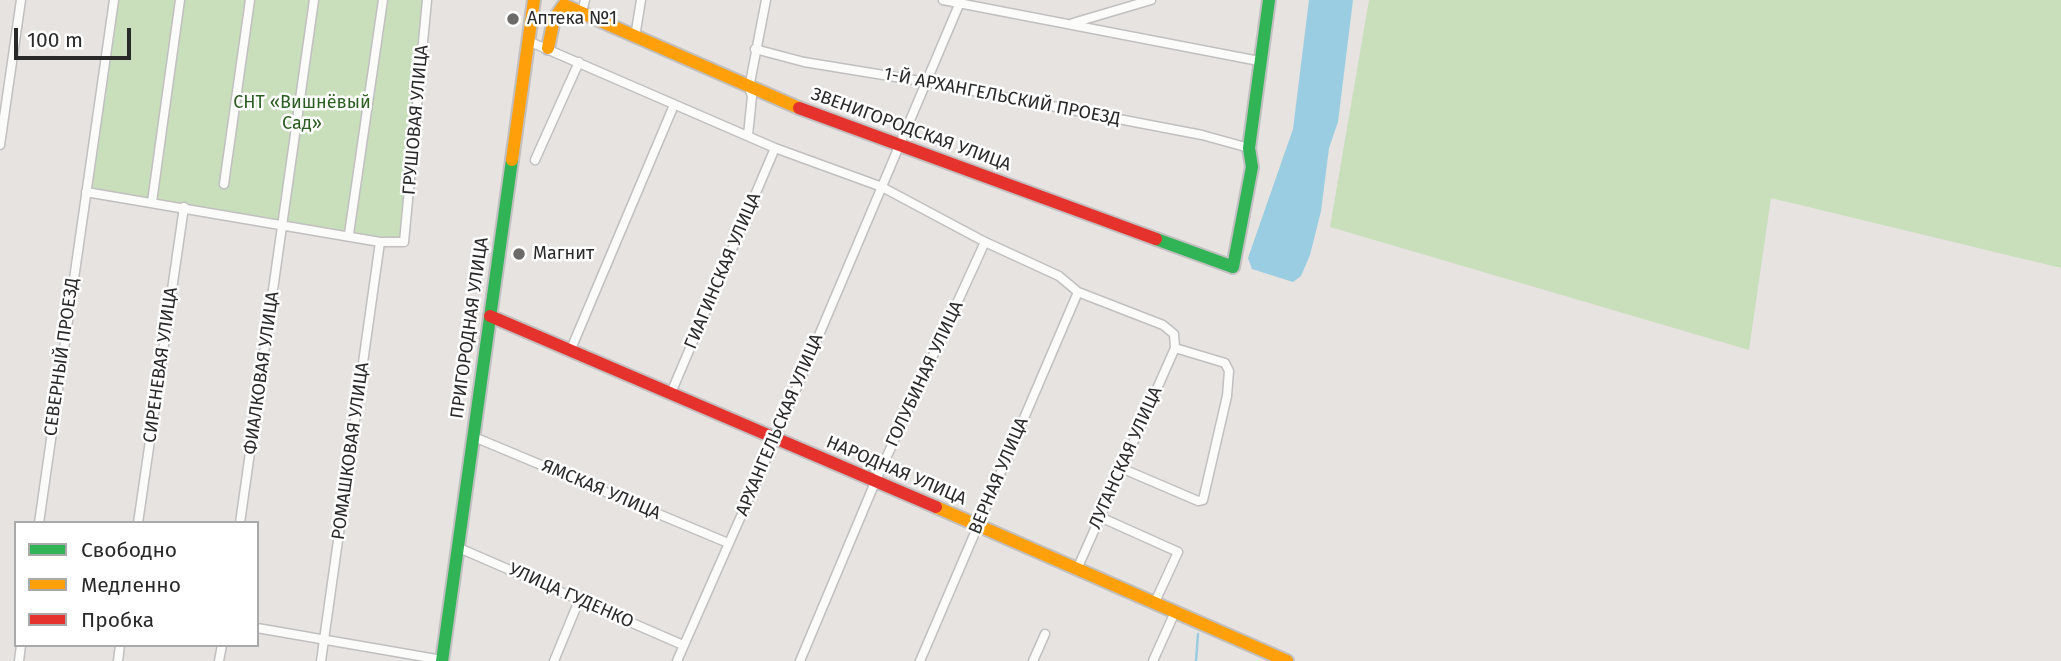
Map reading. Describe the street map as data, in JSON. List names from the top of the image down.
{
  "streets": {
    "street": [
      "1-Й АРХАНГЕЛЬСКИЙ ПРОЕЗД",
      "ГРУШОВАЯ УЛИЦА",
      "ЗВЕНИГОРОДСКАЯ УЛИЦА",
      "ГИАГИНСКАЯ УЛИЦА",
      "ПРИГОРОДНАЯ УЛИЦА",
      "СЕВЕРНЫЙ ПРОЕЗД",
      "СИРЕНЕВАЯ УЛИЦА",
      "ФИАЛКОВАЯ УЛИЦА",
      "ГОЛУБИНАЯ УЛИЦА",
      "АРХАНГЕЛЬСКАЯ УЛИЦА",
      "РОМАШКОВАЯ УЛИЦА",
      "ЛУГАНСКАЯ УЛИЦА",
      "НАРОДНАЯ УЛИЦА",
      "ВЕРНАЯ УЛИЦА",
      "ЯМСКАЯ УЛИЦА",
      "УЛИЦА ГУДЕНКО"
    ]
  },
  "crossings": [
    ["1-Й АРХАНГЕЛЬСКИЙ ПРОЕЗД", "ЗВЕНИГОРОДСКАЯ УЛИЦА"],
    ["ГРУШОВАЯ УЛИЦА", "РОМАШКОВАЯ УЛИЦА"],
    ["ЗВЕНИГОРОДСКАЯ УЛИЦА", "АРХАНГЕЛЬСКАЯ УЛИЦА"],
    ["ГИАГИНСКАЯ УЛИЦА", "НАРОДНАЯ УЛИЦА"],
    ["ПРИГОРОДНАЯ УЛИЦА", "НАРОДНАЯ УЛИЦА"],
    ["ПРИГОРОДНАЯ УЛИЦА", "ЯМСКАЯ УЛИЦА"],
    ["ПРИГОРОДНАЯ УЛИЦА", "УЛИЦА ГУДЕНКО"],
    ["ГОЛУБИНАЯ УЛИЦА", "НАРОДНАЯ УЛИЦА"],
    ["АРХАНГЕЛЬСКАЯ УЛИЦА", "НАРОДНАЯ УЛИЦА"],
    ["АРХАНГЕЛЬСКАЯ УЛИЦА", "ЯМСКАЯ УЛИЦА"],
    ["АРХАНГЕЛЬСКАЯ УЛИЦА", "УЛИЦА ГУДЕНКО"],
    ["ЛУГАНСКАЯ УЛИЦА", "НАРОДНАЯ УЛИЦА"],
    ["НАРОДНАЯ УЛИЦА", "ВЕРНАЯ УЛИЦА"]
  ],
  "parks": ["СНТ «Вишнёвый Cад»"],
  "places": ["Аптека №1", "Магнит"],
  "legend": ["Свободно", "Медленно", "Пробка"],
  "scale_bar": "100 m"
}
